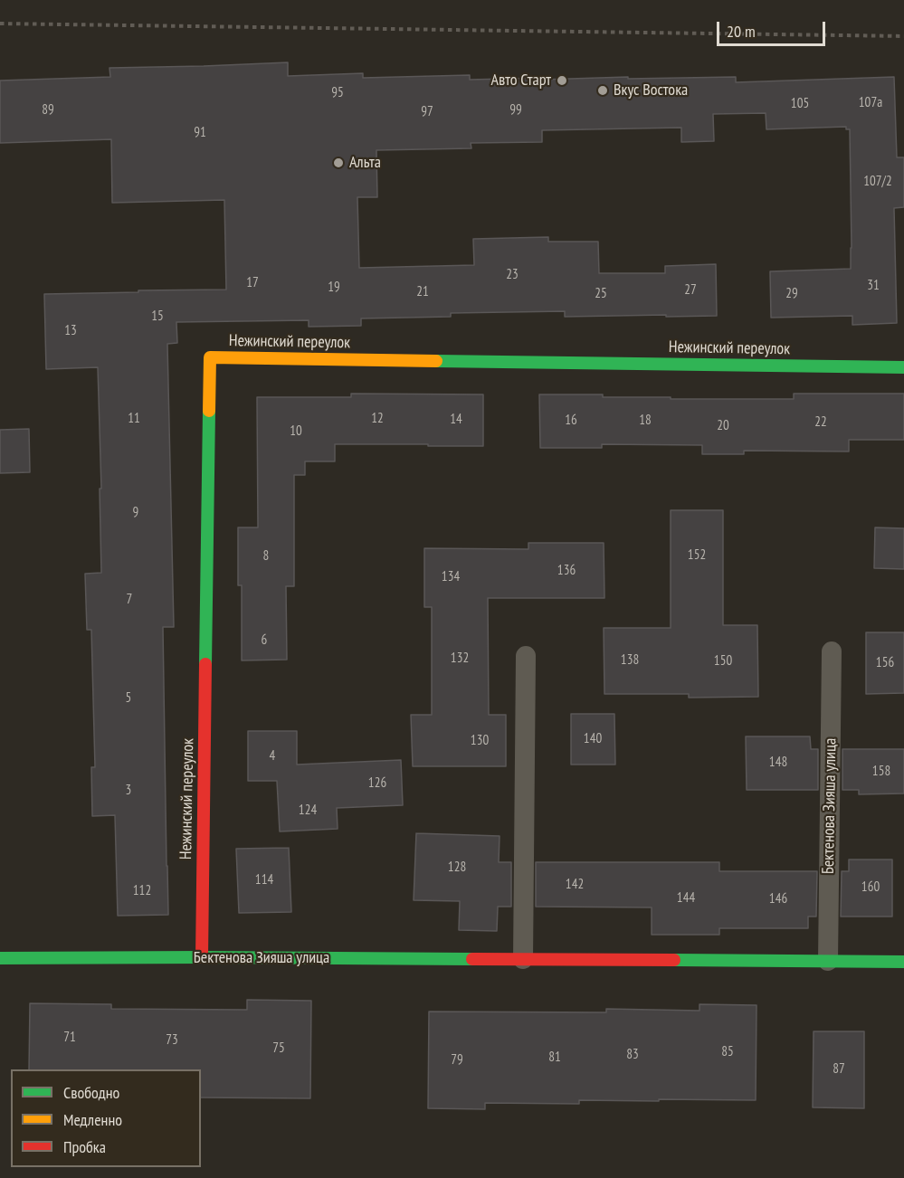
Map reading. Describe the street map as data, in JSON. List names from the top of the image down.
{
  "streets": {
    "street": ["Нежинский переулок", "Бектенова Зияша улица"]
  },
  "crossings": [
    ["Нежинский переулок", "Бектенова Зияша улица"]
  ],
  "places": ["Авто Старт", "Вкус Востока", "Альта"],
  "house_numbers": [
    "95",
    "107а",
    "105",
    "89",
    "99",
    "97",
    "91",
    "107/2",
    "23",
    "17",
    "31",
    "19",
    "27",
    "21",
    "25",
    "29",
    "15",
    "13",
    "11",
    "12",
    "14",
    "16",
    "18",
    "22",
    "20",
    "10",
    "9",
    "152",
    "8",
    "136",
    "134",
    "7",
    "6",
    "132",
    "138",
    "150",
    "156",
    "5",
    "140",
    "130",
    "4",
    "148",
    "158",
    "126",
    "3",
    "124",
    "128",
    "114",
    "142",
    "160",
    "112",
    "144",
    "146",
    "71",
    "73",
    "75",
    "85",
    "83",
    "81",
    "79",
    "87"
  ],
  "legend": ["Свободно", "Медленно", "Пробка"],
  "scale_bar": "20 m"
}
